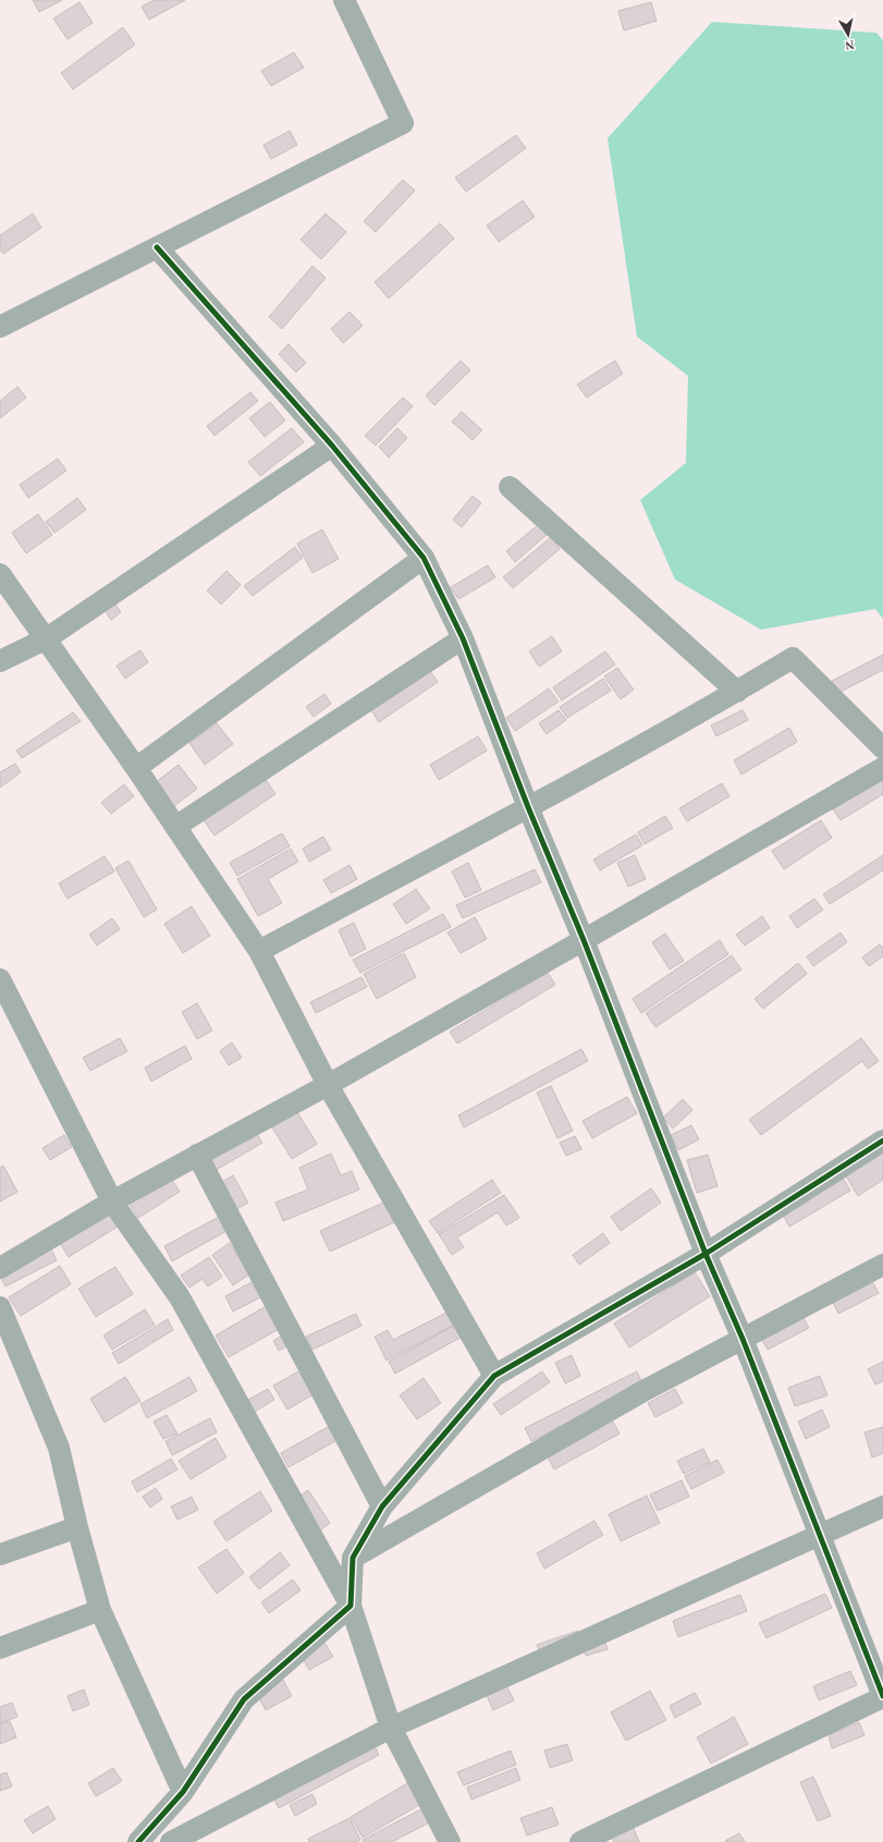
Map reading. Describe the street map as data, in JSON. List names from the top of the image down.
{
  "north": "bottom"
}
